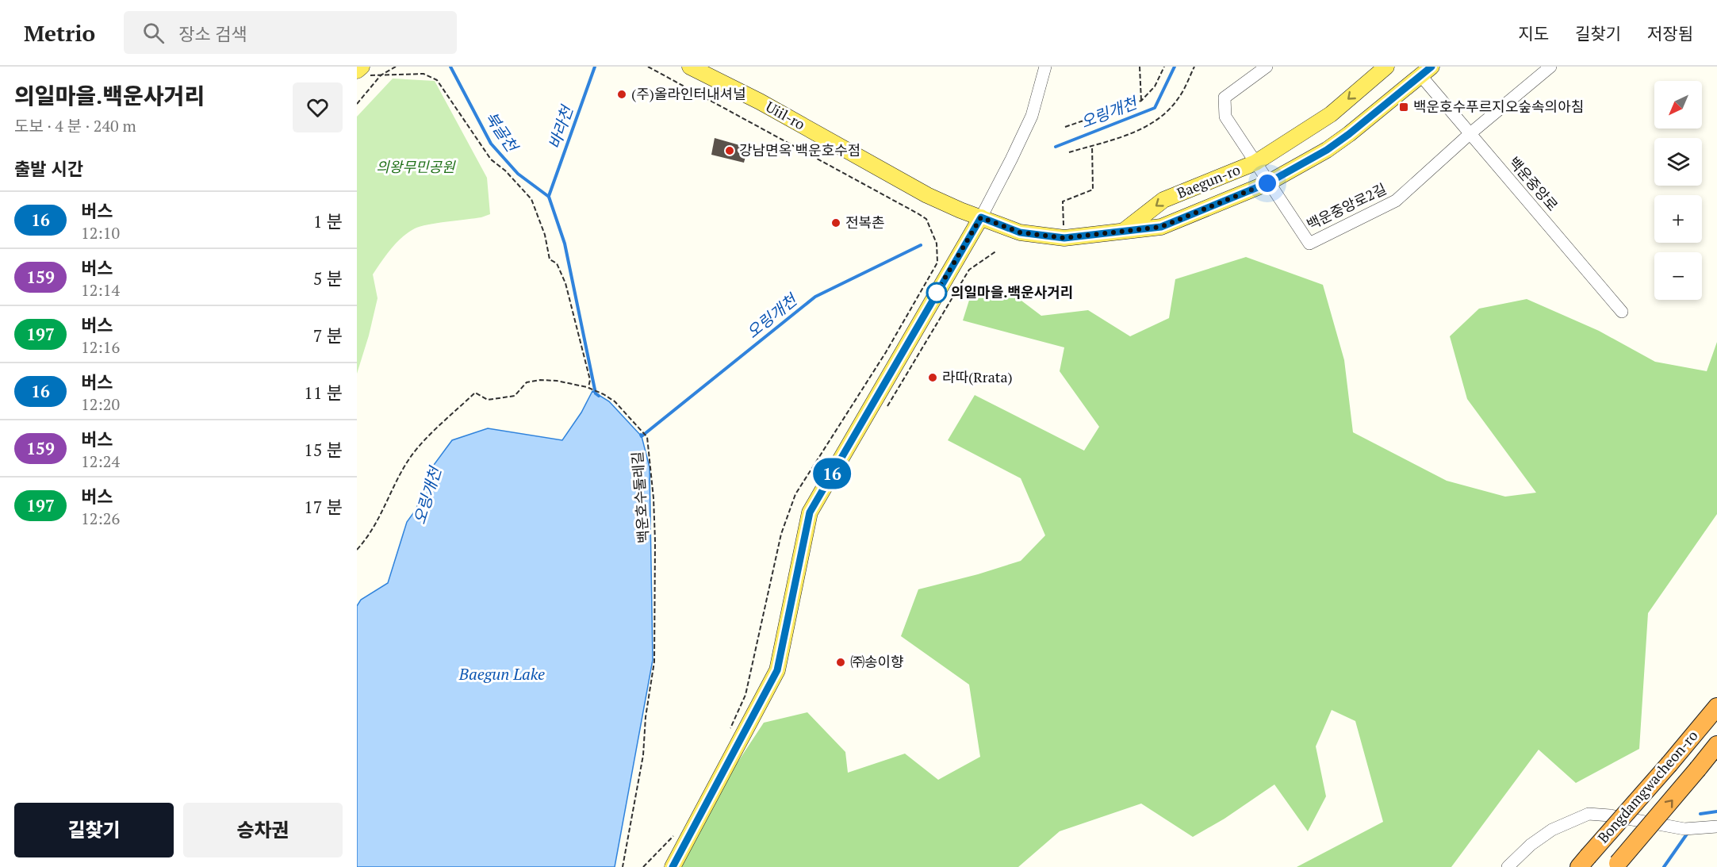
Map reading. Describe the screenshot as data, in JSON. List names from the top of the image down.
{
  "streets": {
    "highway": ["Bongdamgwacheon-ro"],
    "main road": ["Uiil-ro", "Baegun-ro"],
    "street": ["백운중앙로", "백운중앙로2길"],
    "path": ["백운호수둘레길"]
  },
  "crossings": [
    ["Uiil-ro", "Baegun-ro"],
    ["Baegun-ro", "백운중앙로"],
    ["Baegun-ro", "백운중앙로2길"],
    ["백운중앙로", "백운중앙로2길"]
  ],
  "water": [
    "오링개천",
    "바라천",
    "북골천",
    "Baegun Lake"
  ],
  "parks": ["의왕무민공원"],
  "places": {
    "other": [
      "(주)올라인터내셔널",
      "강남면옥 백운호수점",
      "전복촌",
      "의일마을.백운사거리",
      "라따(Rrata)",
      "㈜송이향"
    ],
    "transit": ["백운호수푸르지오숲속의아침"]
  },
  "lines": ["bus line 16"],
  "north": "bottom left",
  "page": {
    "header": "Metrio",
    "search": "장소 검색",
    "nav": ["지도", "길찾기", "저장됨"],
    "heading": [
      ["의일마을.백운사거리", "도보 · 4 분 · 240 m"],
      "출발 시간"
    ],
    "on_map": "16",
    "map_buttons": ["+", "−"],
    "list": [
      {
        "mark": "16",
        "name": "버스",
        "note": "12:10",
        "value": "1 분"
      },
      {
        "mark": "159",
        "name": "버스",
        "note": "12:14",
        "value": "5 분"
      },
      {
        "mark": "197",
        "name": "버스",
        "note": "12:16",
        "value": "7 분"
      },
      {
        "mark": "16",
        "name": "버스",
        "note": "12:20",
        "value": "11 분"
      },
      {
        "mark": "159",
        "name": "버스",
        "note": "12:24",
        "value": "15 분"
      },
      {
        "mark": "197",
        "name": "버스",
        "note": "12:26",
        "value": "17 분"
      }
    ],
    "buttons": ["길찾기", "승차권"]
  }
}
